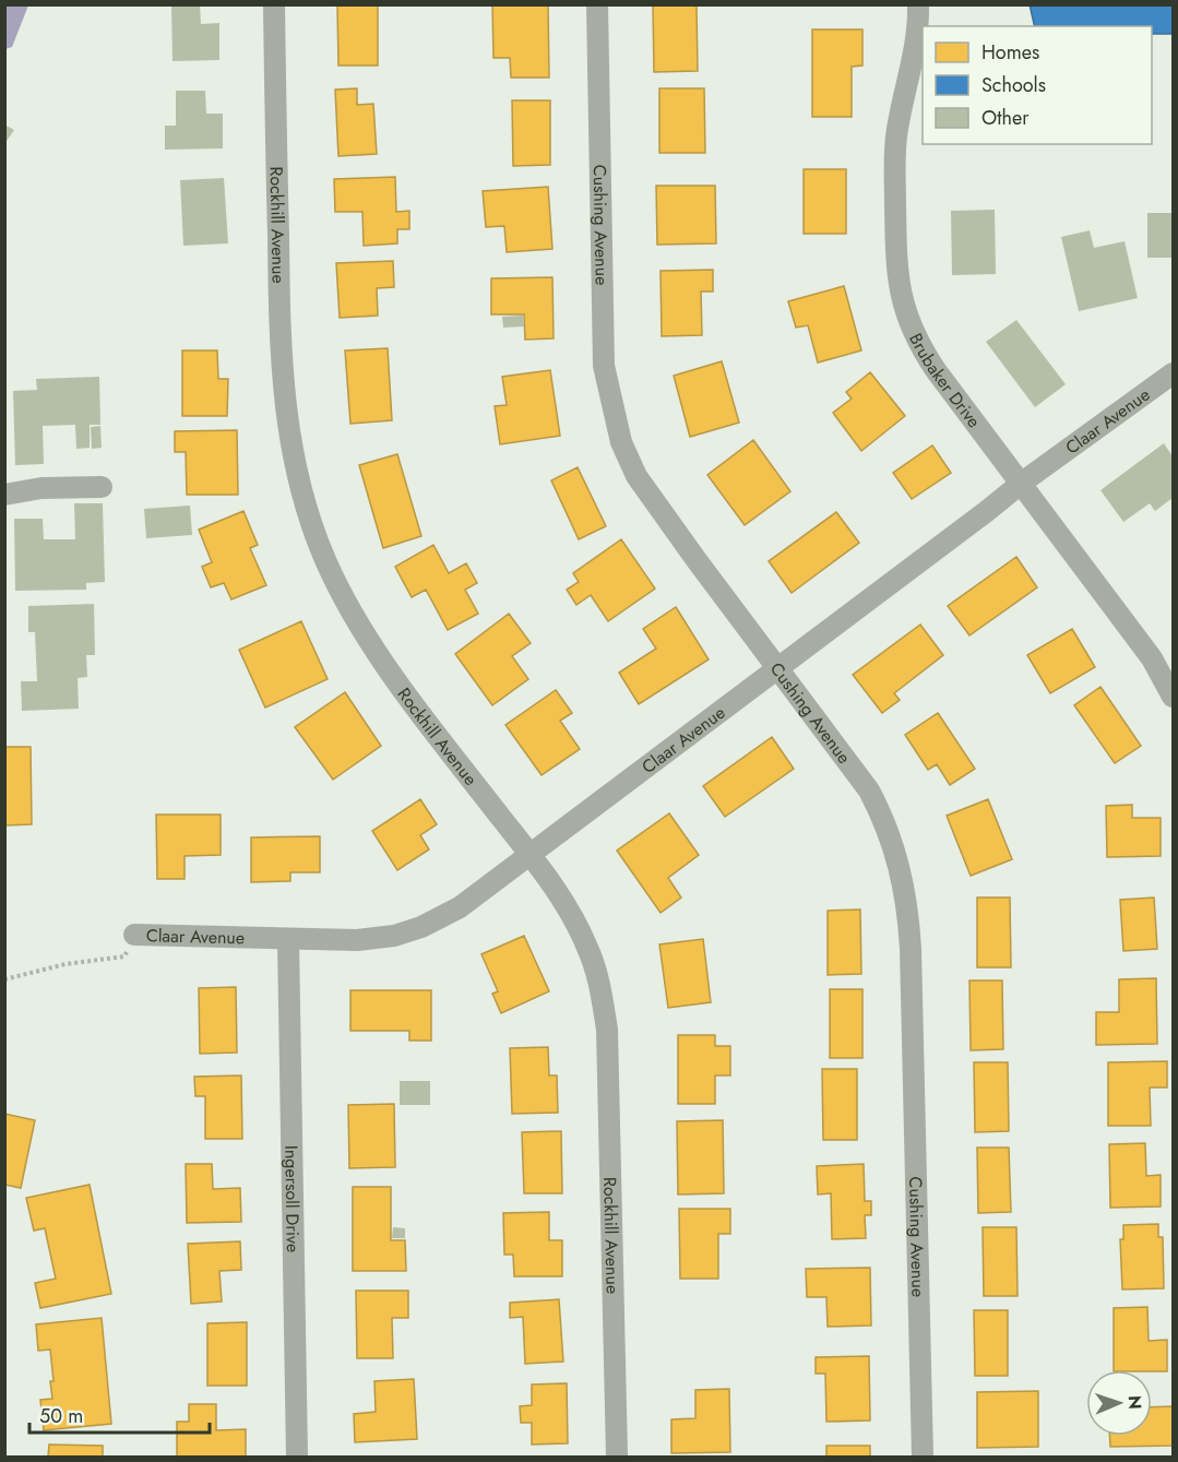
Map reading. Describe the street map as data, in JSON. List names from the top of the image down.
{
  "streets": {
    "street": [
      "Cushing Avenue",
      "Rockhill Avenue",
      "Brubaker Drive",
      "Claar Avenue",
      "Ingersoll Drive"
    ]
  },
  "crossings": [
    ["Cushing Avenue", "Claar Avenue"],
    ["Rockhill Avenue", "Claar Avenue"],
    ["Brubaker Drive", "Claar Avenue"],
    ["Claar Avenue", "Ingersoll Drive"]
  ],
  "legend": ["Homes", "Schools", "Other"],
  "scale_bar": "50 m",
  "north": "right"
}
